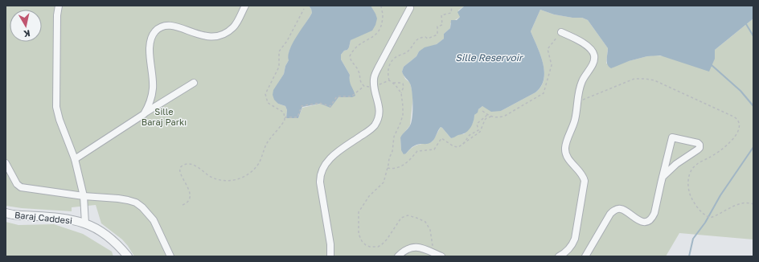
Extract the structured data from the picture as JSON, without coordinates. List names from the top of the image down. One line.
{"streets":{"street":["Baraj Caddesi"]},"water":["Sille Reservoir"],"parks":["Sille Baraj Parkı"],"north":"bottom"}
